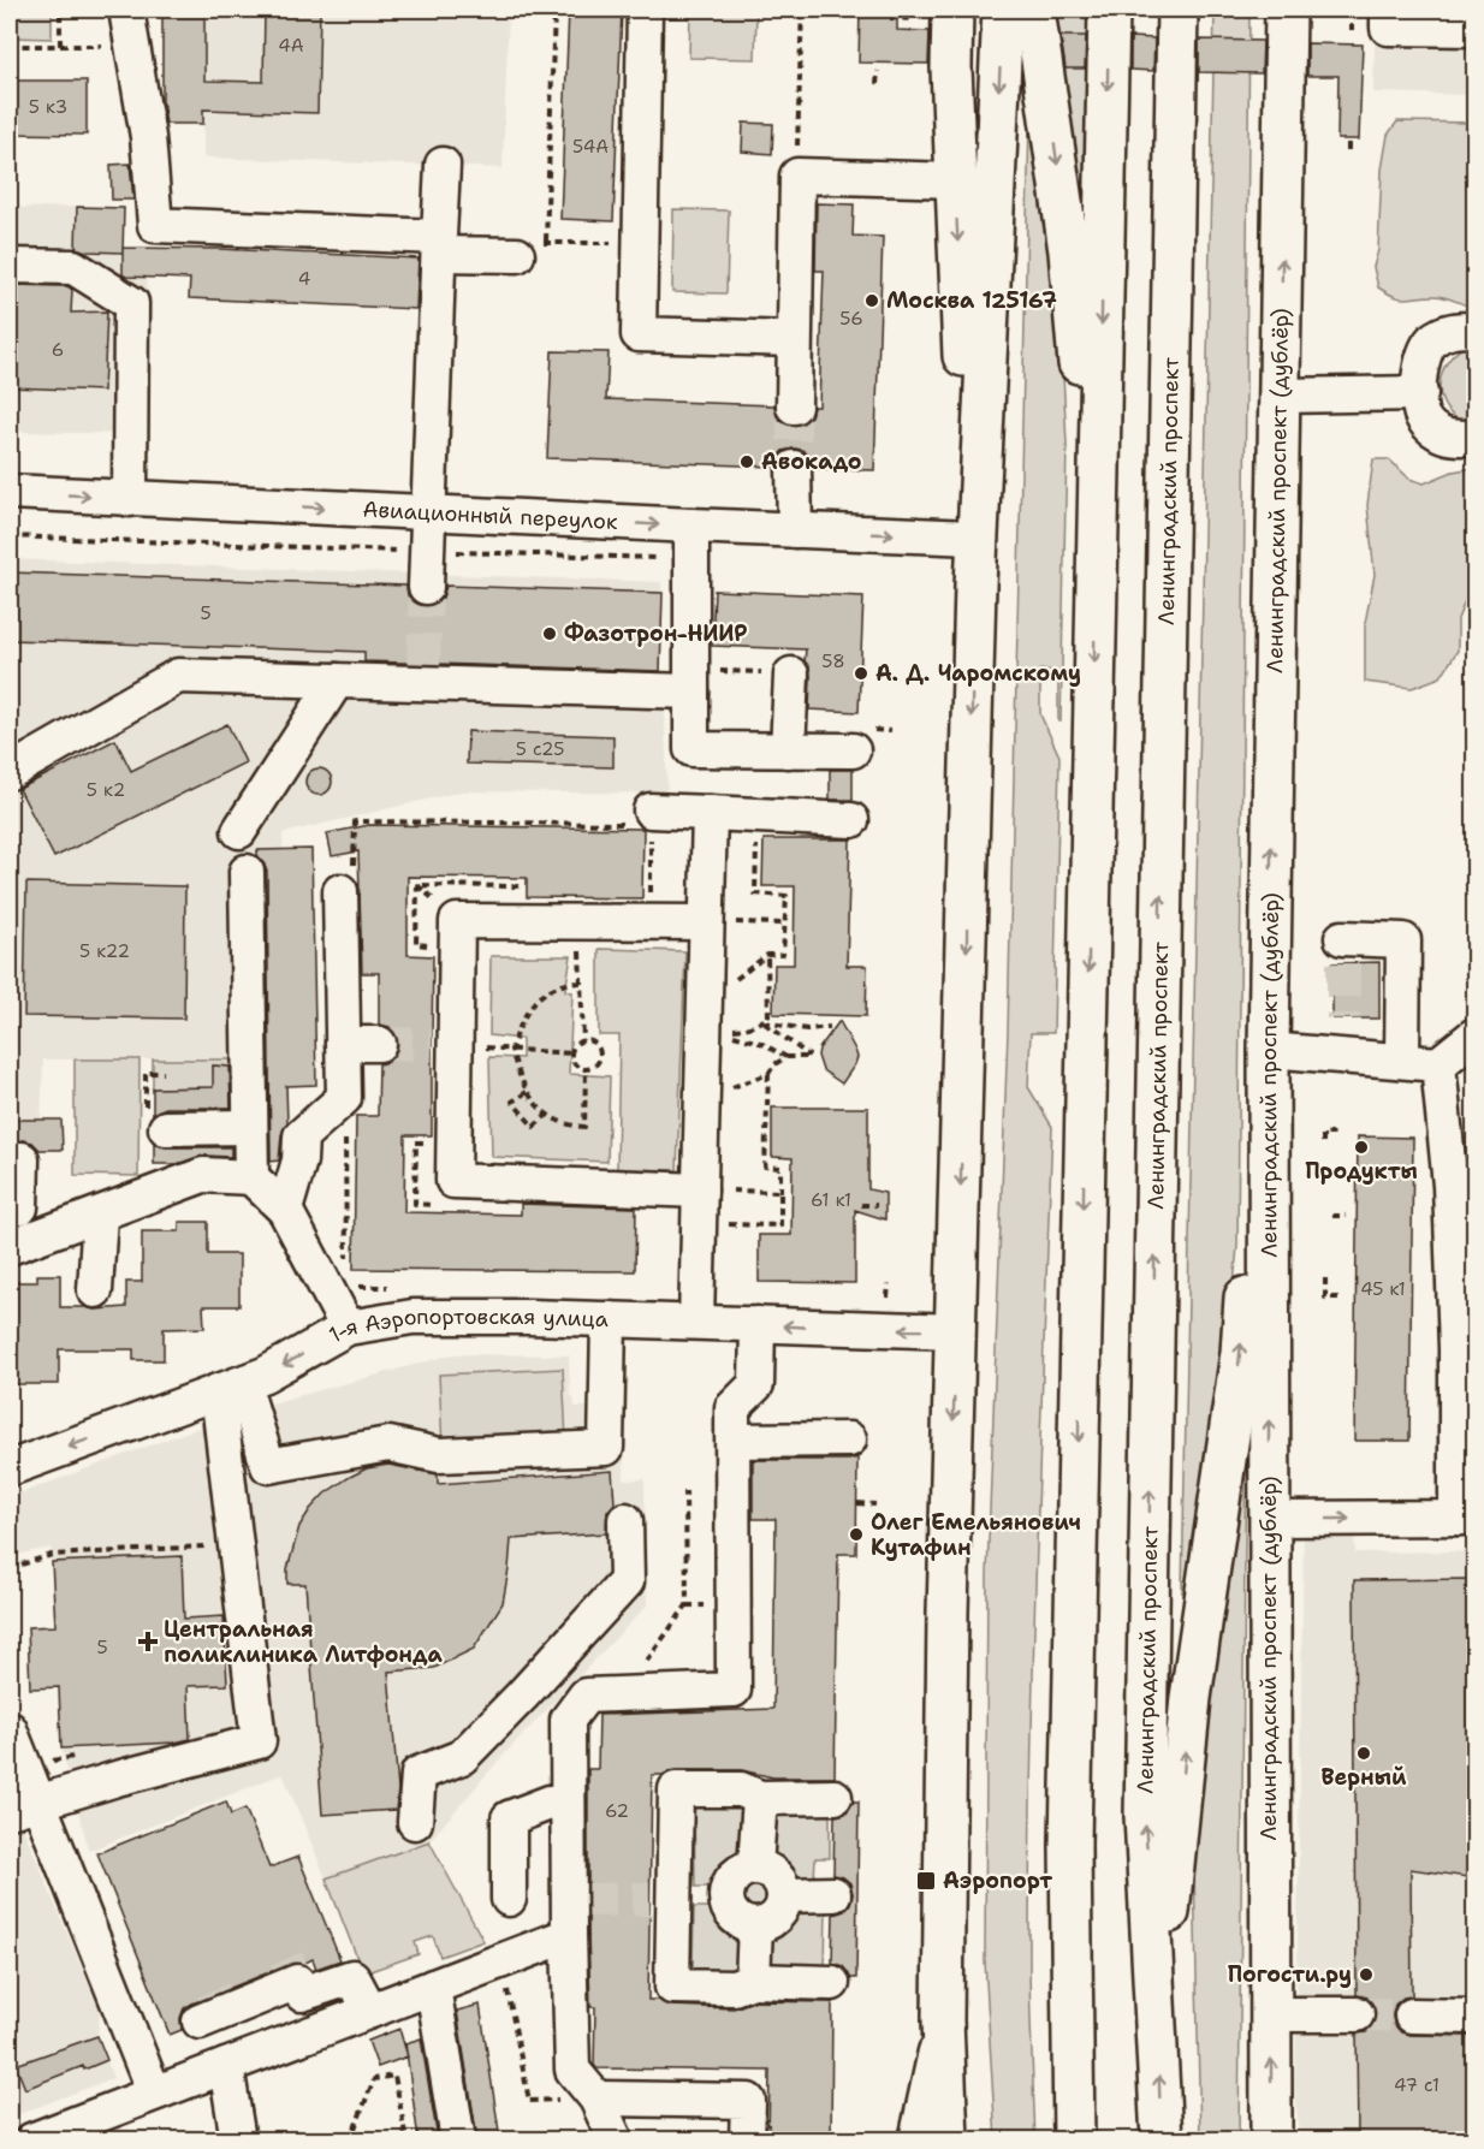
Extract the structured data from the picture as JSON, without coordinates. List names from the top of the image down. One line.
{"streets":{"main road":["Ленинградский проспект","Ленинградский проспект (дублёр)"],"street":["Авиационный переулок","1-я Аэропортовская улица"]},"places":{"other":["Москва 125167","Авокадо","Фазотрон-НИИР","А. Д. Чаромскому","Продукты","Олег Емельянович Кутафин","Верный","Погости.ру"],"health":["Центральная поликлиника Литфонда"],"transit":["Аэропорт"]},"house_numbers":["4А","5 к3","54А","4","56","6","5","58","5 с25","5 к2","5 к22","61 к1","45 к1","5","62","47 с1"]}
